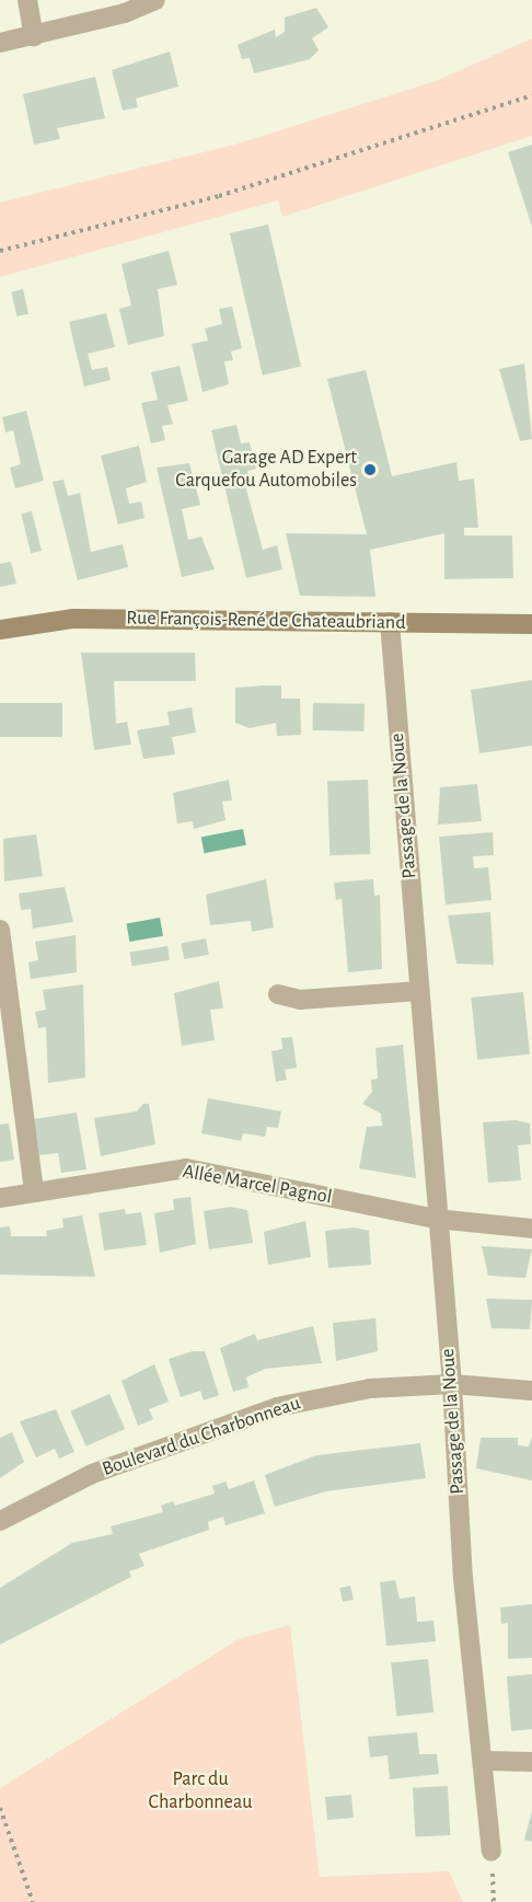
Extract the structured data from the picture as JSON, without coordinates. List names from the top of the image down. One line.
{"streets":{"street":["Rue François-René de Chateaubriand","Passage de la Noue","Allée Marcel Pagnol","Boulevard du Charbonneau"]},"crossings":[["Rue François-René de Chateaubriand","Passage de la Noue"],["Passage de la Noue","Allée Marcel Pagnol"],["Passage de la Noue","Boulevard du Charbonneau"]],"parks":["Parc du Charbonneau"],"places":["Garage AD Expert Carquefou Automobiles"]}
